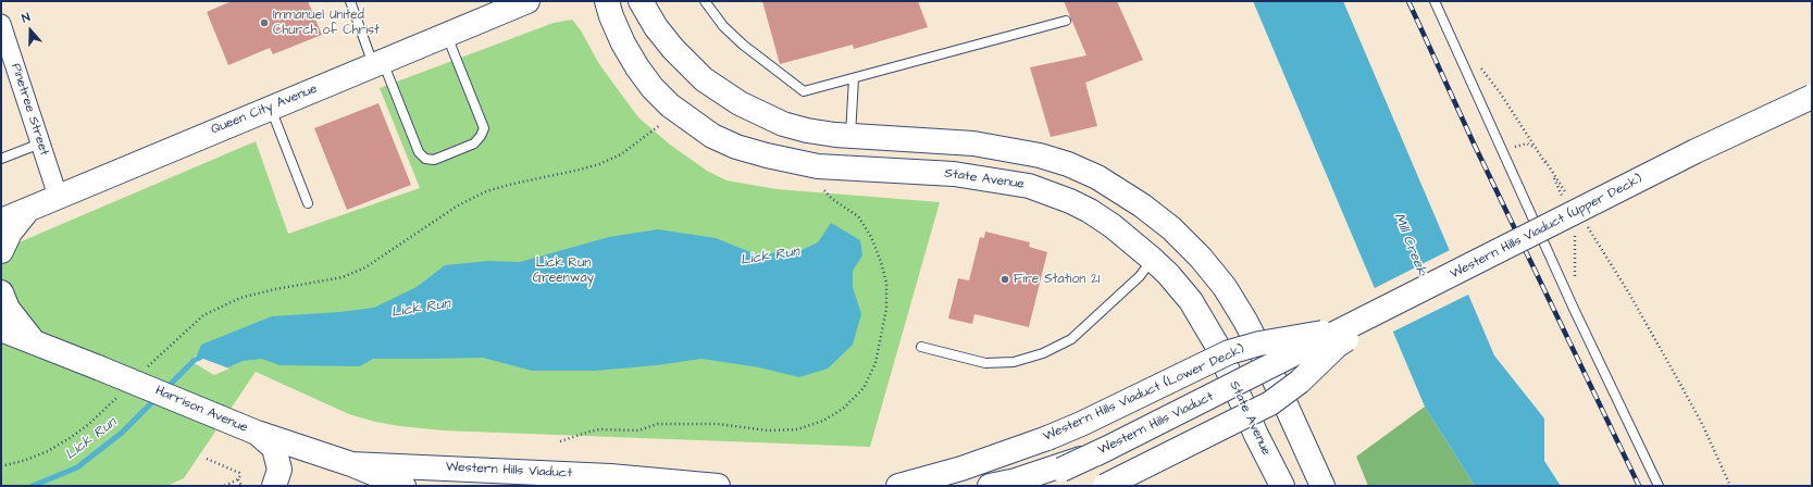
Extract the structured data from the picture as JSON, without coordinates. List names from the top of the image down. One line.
{"streets":{"main road":["Queen City Avenue","State Avenue","Western Hills Viaduct (Upper Deck)","Western Hills Viaduct (Lower Deck)","Harrison Avenue","Western Hills Viaduct"],"street":["Pinetree Street"]},"crossings":[["Pinetree Street","Queen City Avenue"],["Western Hills Viaduct (Upper Deck)","Western Hills Viaduct (Lower Deck)"],["Western Hills Viaduct (Upper Deck)","Western Hills Viaduct"],["Western Hills Viaduct (Lower Deck)","Western Hills Viaduct"],["Harrison Avenue","Western Hills Viaduct"]],"water":["Mill Creek","Lick Run"],"parks":["Lick Run Greenway"],"places":["Immanuel United Church of Christ","Fire Station 21"],"north":"top"}
